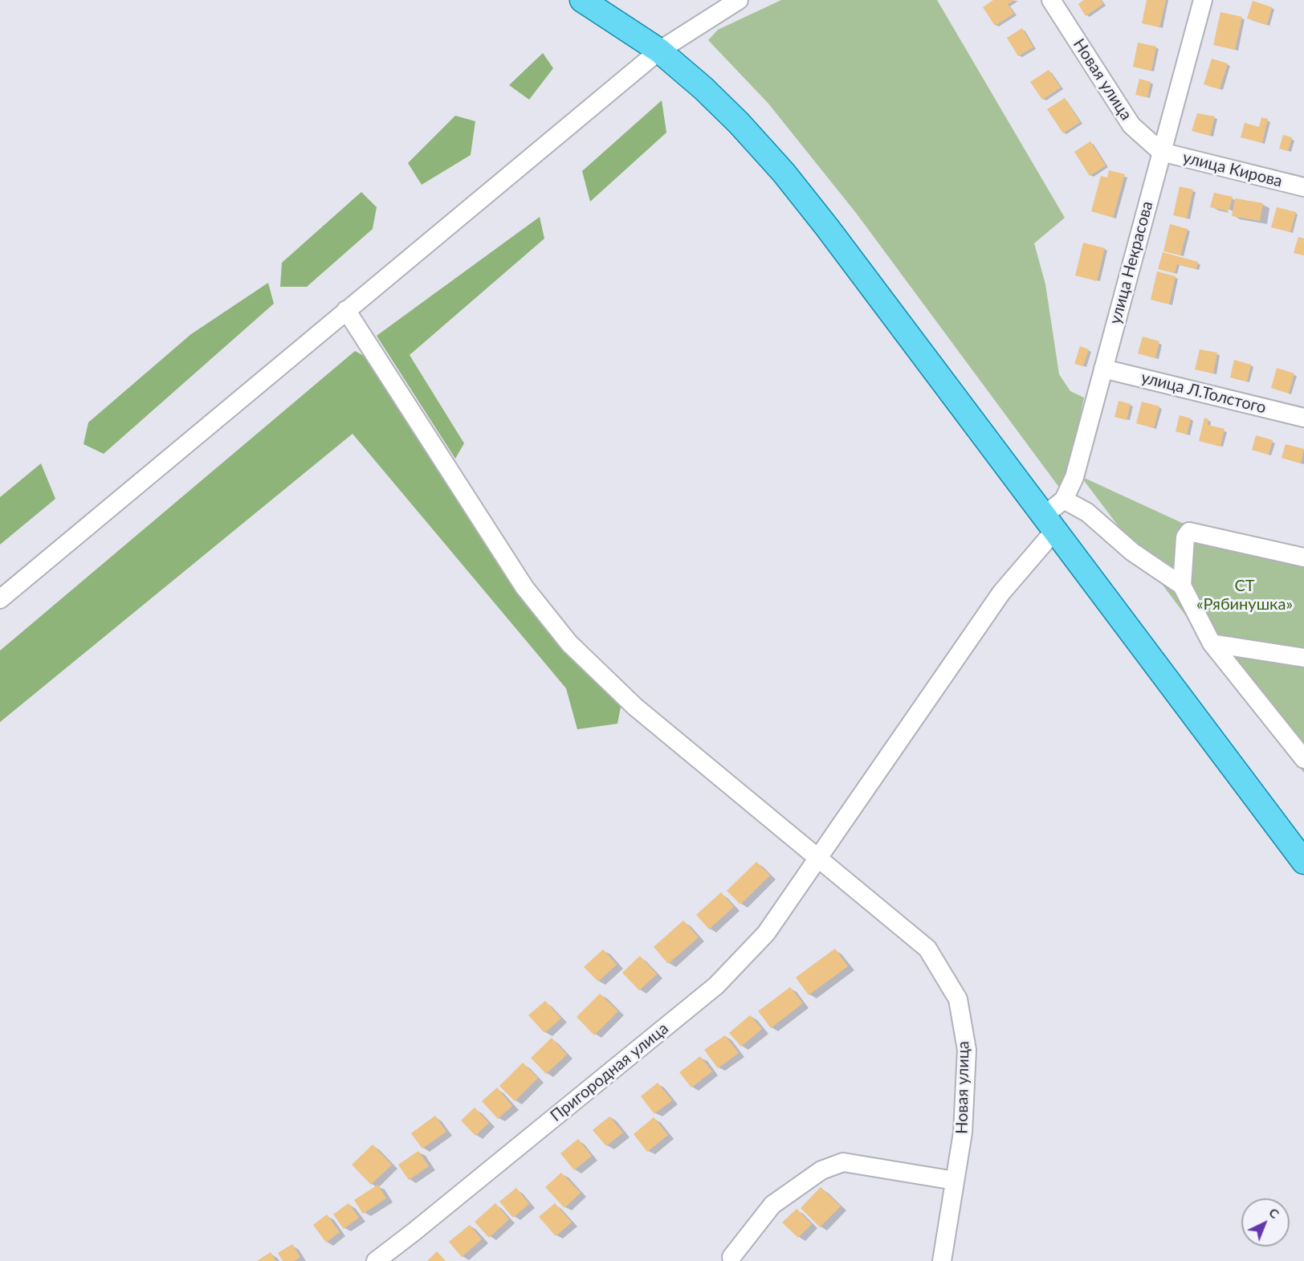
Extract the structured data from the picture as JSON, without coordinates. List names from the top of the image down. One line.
{"streets":{"street":["Новая улица","улица Кирова","улица Некрасова","улица Л.Толстого","Пригородная улица"]},"crossings":[["Новая улица","улица Кирова"],["Новая улица","улица Некрасова"],["Новая улица","Пригородная улица"],["улица Кирова","улица Некрасова"],["улица Некрасова","улица Л.Толстого"],["улица Некрасова","Пригородная улица"]],"parks":["СТ «Рябинушка»"],"north":"top right"}
